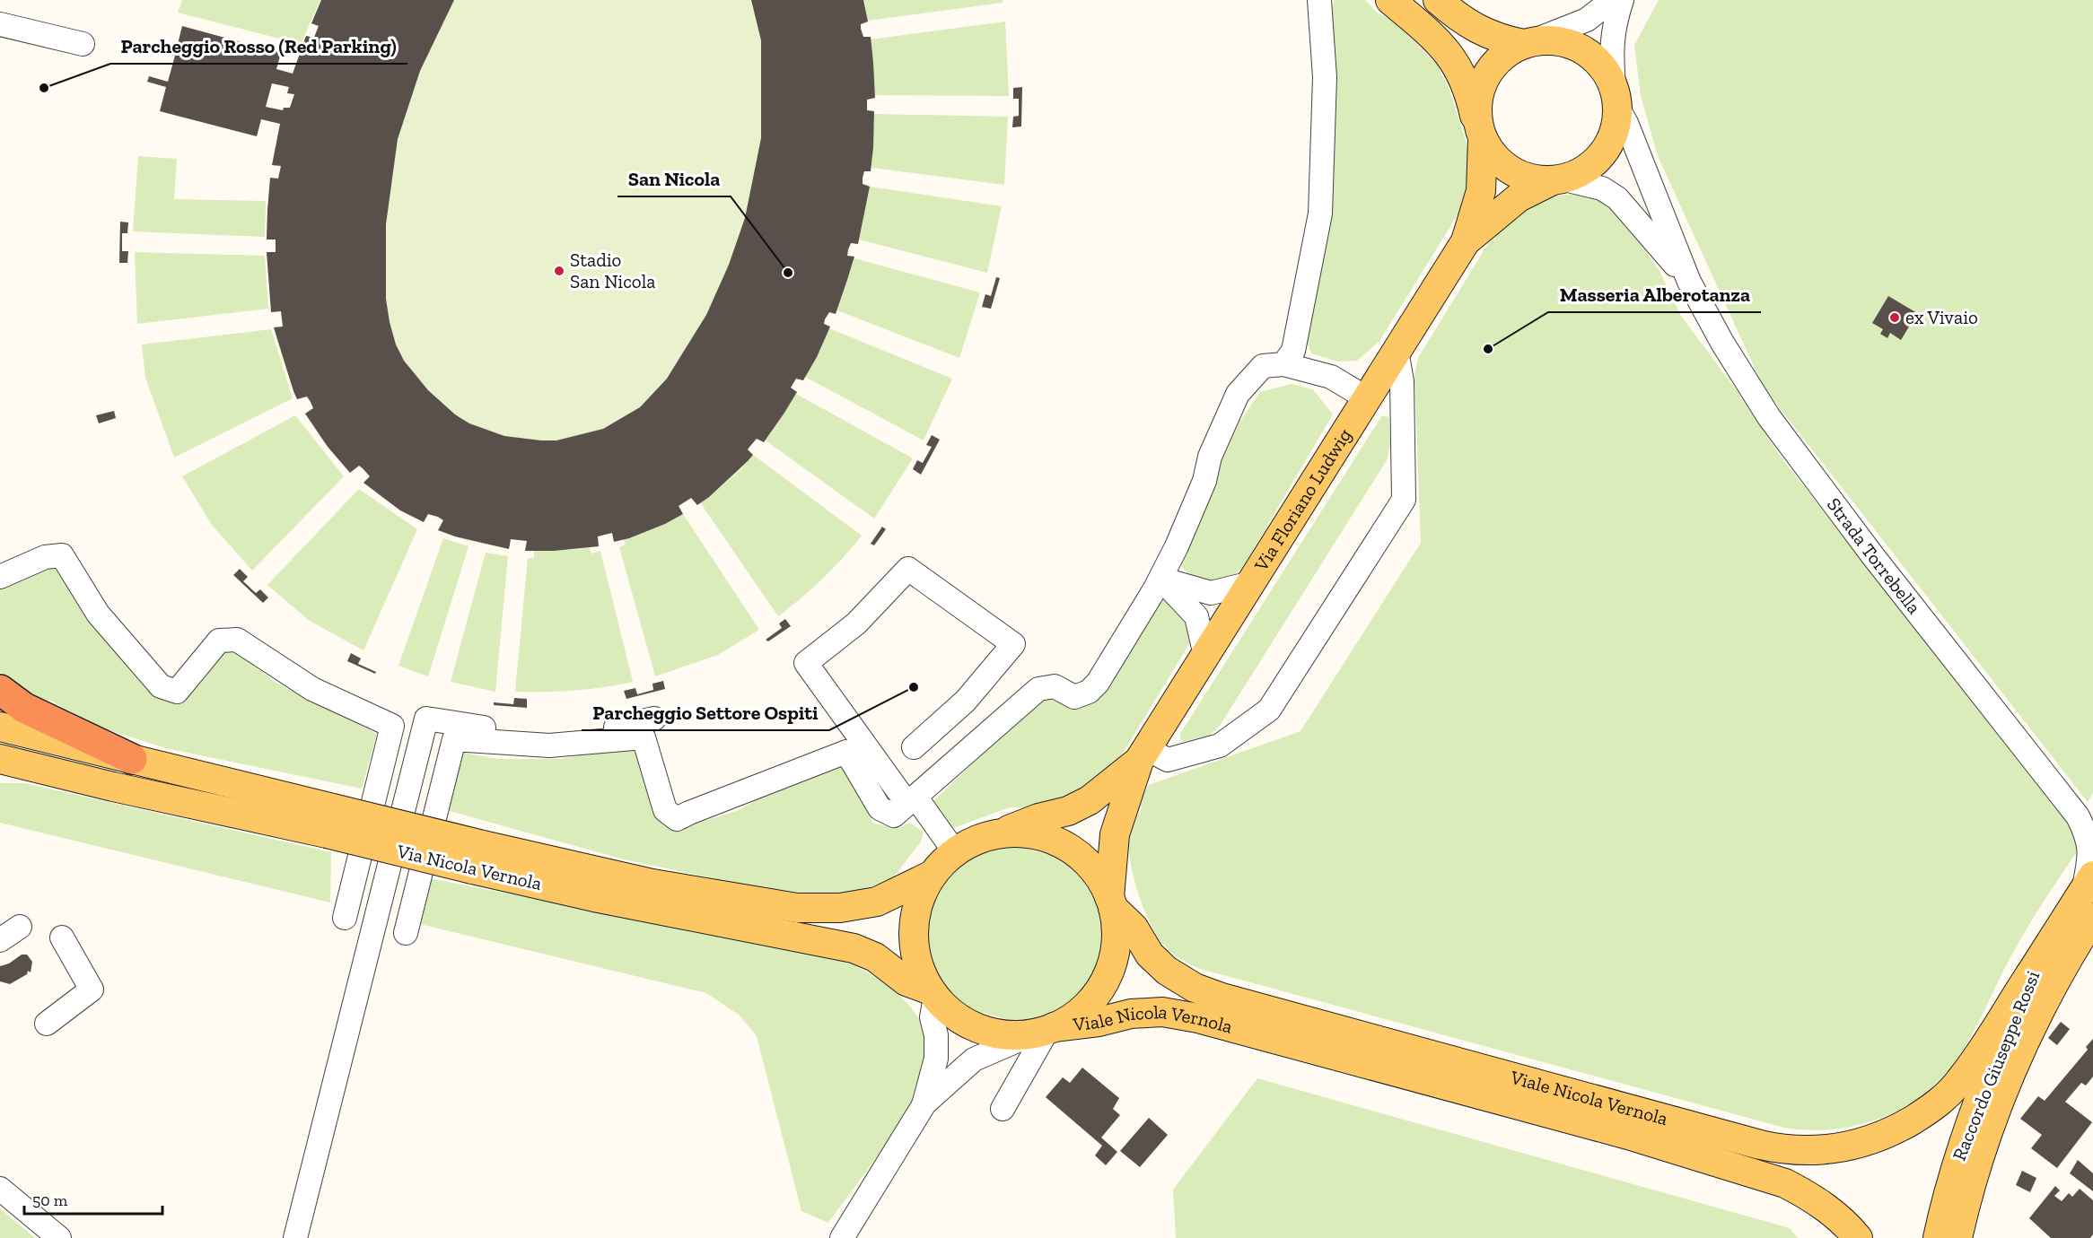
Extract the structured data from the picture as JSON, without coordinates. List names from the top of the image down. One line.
{"streets":{"main road":["Via Floriano Ludwig","Via Nicola Vernola","Viale Nicola Vernola","Raccordo Giuseppe Rossi"],"street":["Strada Torrebella"]},"crossings":[["Strada Torrebella","Raccordo Giuseppe Rossi"],["Via Nicola Vernola","Viale Nicola Vernola"],["Viale Nicola Vernola","Raccordo Giuseppe Rossi"]],"places":["Parcheggio Rosso (Red Parking)","Stadio San Nicola","San Nicola","ex Vivaio","Masseria Alberotanza","Parcheggio Settore Ospiti"],"scale_bar":"50 m"}
